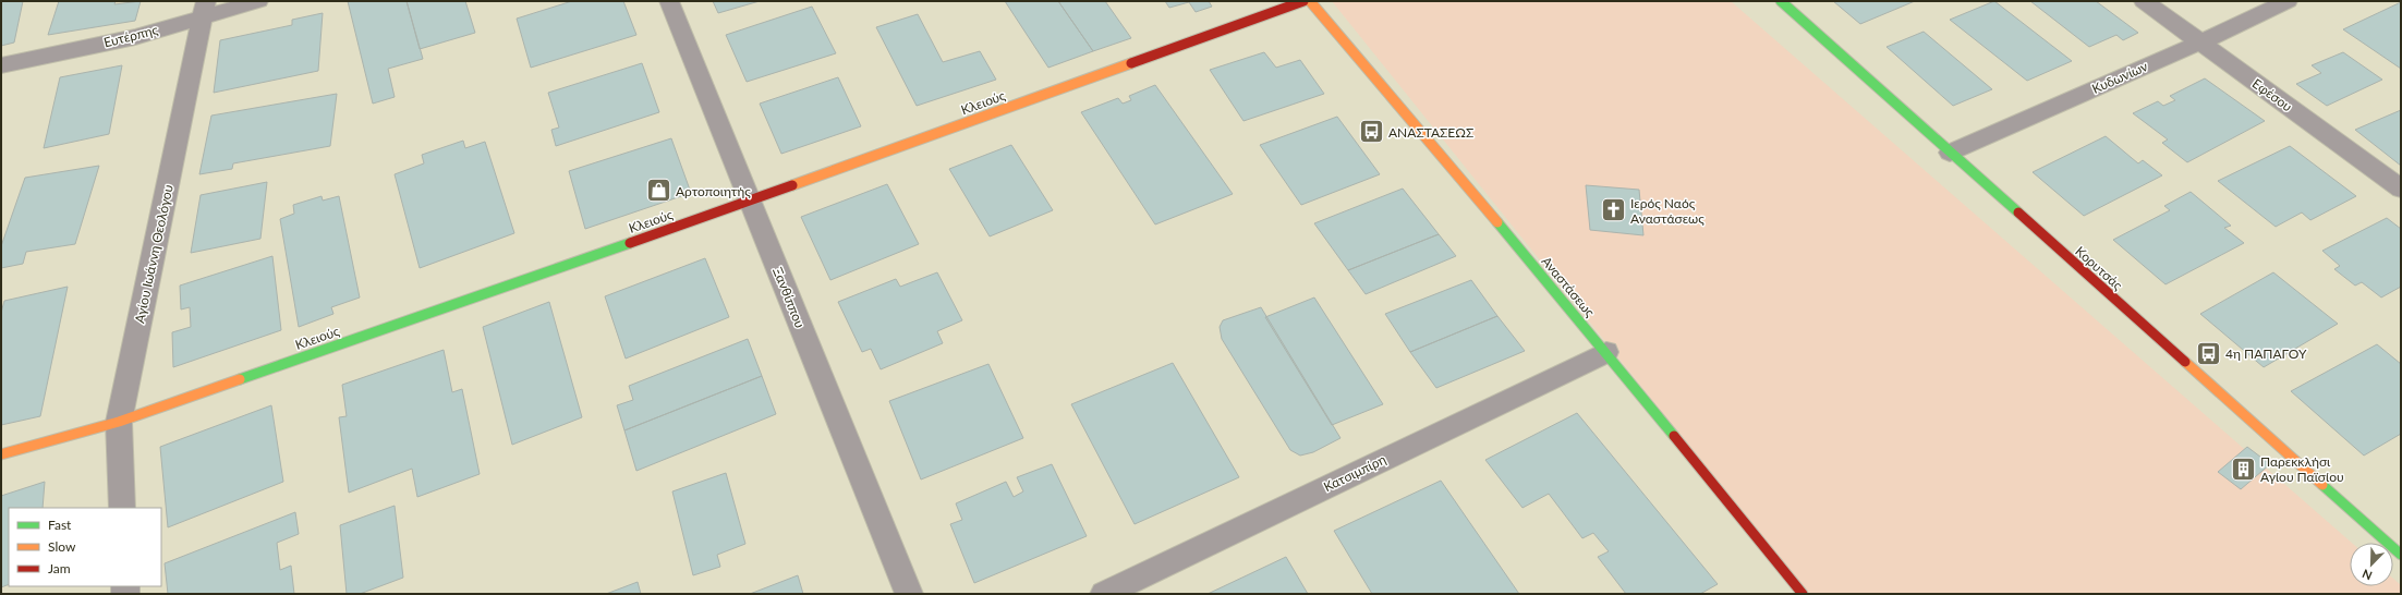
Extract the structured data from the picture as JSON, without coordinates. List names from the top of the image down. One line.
{"streets":{"street":["Ευτέρπης","Κυδωνίων","Εφέσου","Κλειούς","Αγίου Ιωάννη Θεολόγου","Κορυτσάς","Αναστάσεως","Ξανθίππου","Κατσιμπίρη"]},"crossings":[["Ευτέρπης","Αγίου Ιωάννη Θεολόγου"],["Κυδωνίων","Εφέσου"],["Κυδωνίων","Κορυτσάς"],["Κλειούς","Αγίου Ιωάννη Θεολόγου"],["Κλειούς","Ξανθίππου"],["Αναστάσεως","Κατσιμπίρη"]],"places":{"bus stop":["ΑΝΑΣΤΑΣΕΩΣ","4η ΠΑΠΑΓΟΥ"],"shop":["Αρτοποιητής"],"church":["Ιερός Ναός Αναστάσεως"],"building":["Παρεκκλήσι Αγίου Παϊσίου"]},"legend":["Fast","Slow","Jam"],"north":"bottom left"}
